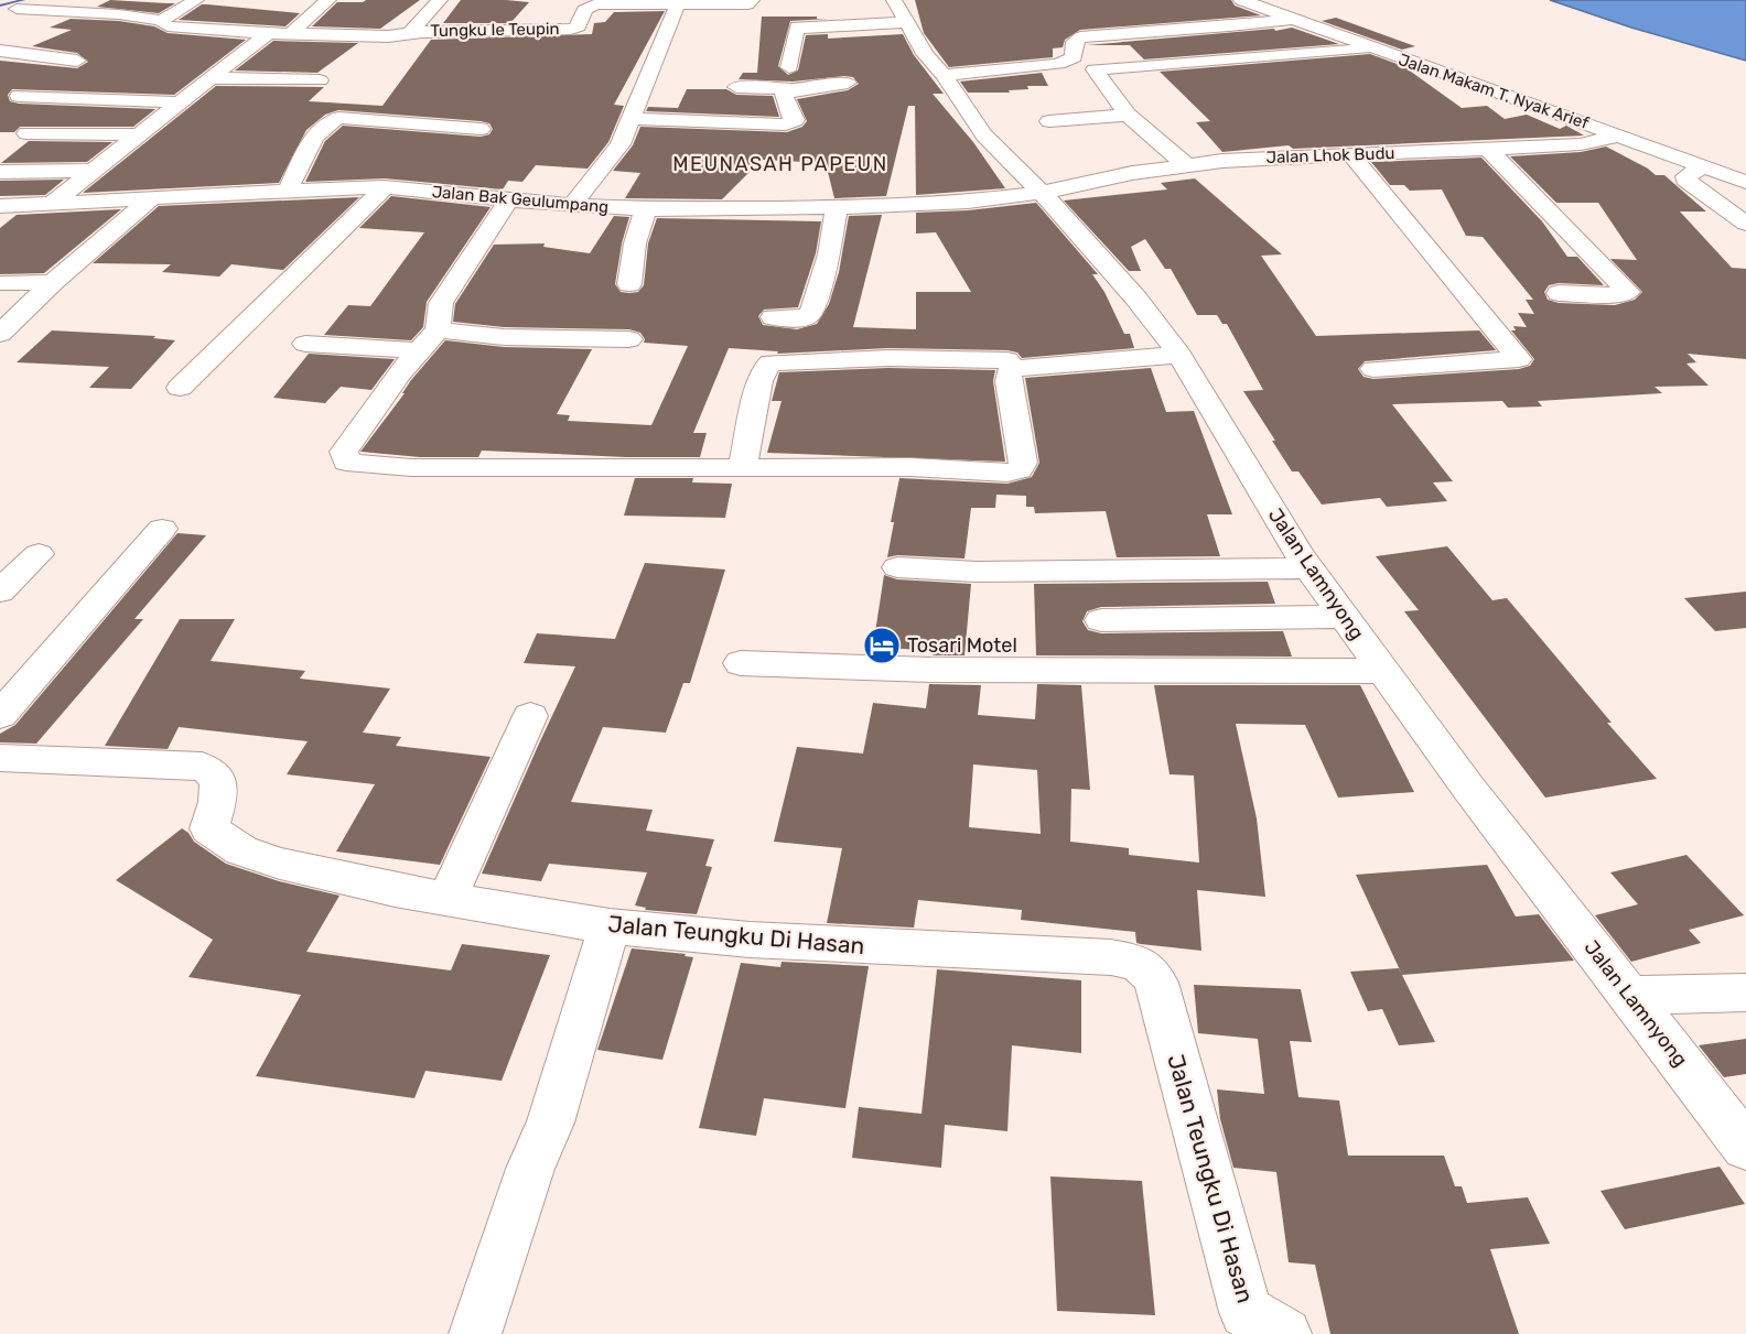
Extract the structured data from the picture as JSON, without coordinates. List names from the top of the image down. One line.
{"streets":{"street":["Tungku Ie Teupin","Jalan Makam T. Nyak Arief","Jalan Lhok Budu","Jalan Bak Geulumpang","Jalan Lamnyong","Jalan Teungku Di Hasan"]},"crossings":[["Jalan Makam T. Nyak Arief","Jalan Lhok Budu"],["Jalan Lhok Budu","Jalan Bak Geulumpang"],["Jalan Lhok Budu","Jalan Lamnyong"],["Jalan Bak Geulumpang","Jalan Lamnyong"]],"districts":["MEUNASAH PAPEUN"],"places":{"hotel":["Tosari Motel"]}}
